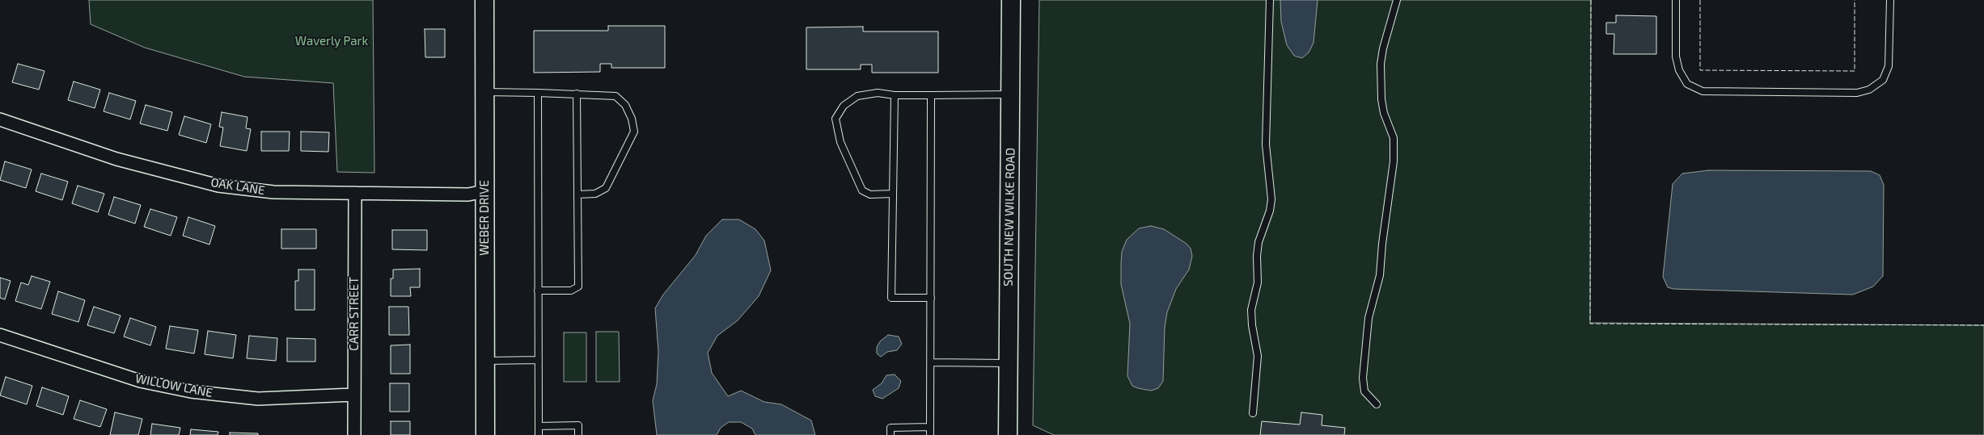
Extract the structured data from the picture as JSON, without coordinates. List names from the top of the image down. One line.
{"streets":{"street":["OAK LANE","SOUTH NEW WILKE ROAD","WEBER DRIVE","CARR STREET","WILLOW LANE"]},"crossings":[["OAK LANE","WEBER DRIVE"],["OAK LANE","CARR STREET"],["CARR STREET","WILLOW LANE"]],"parks":["Waverly Park"]}
